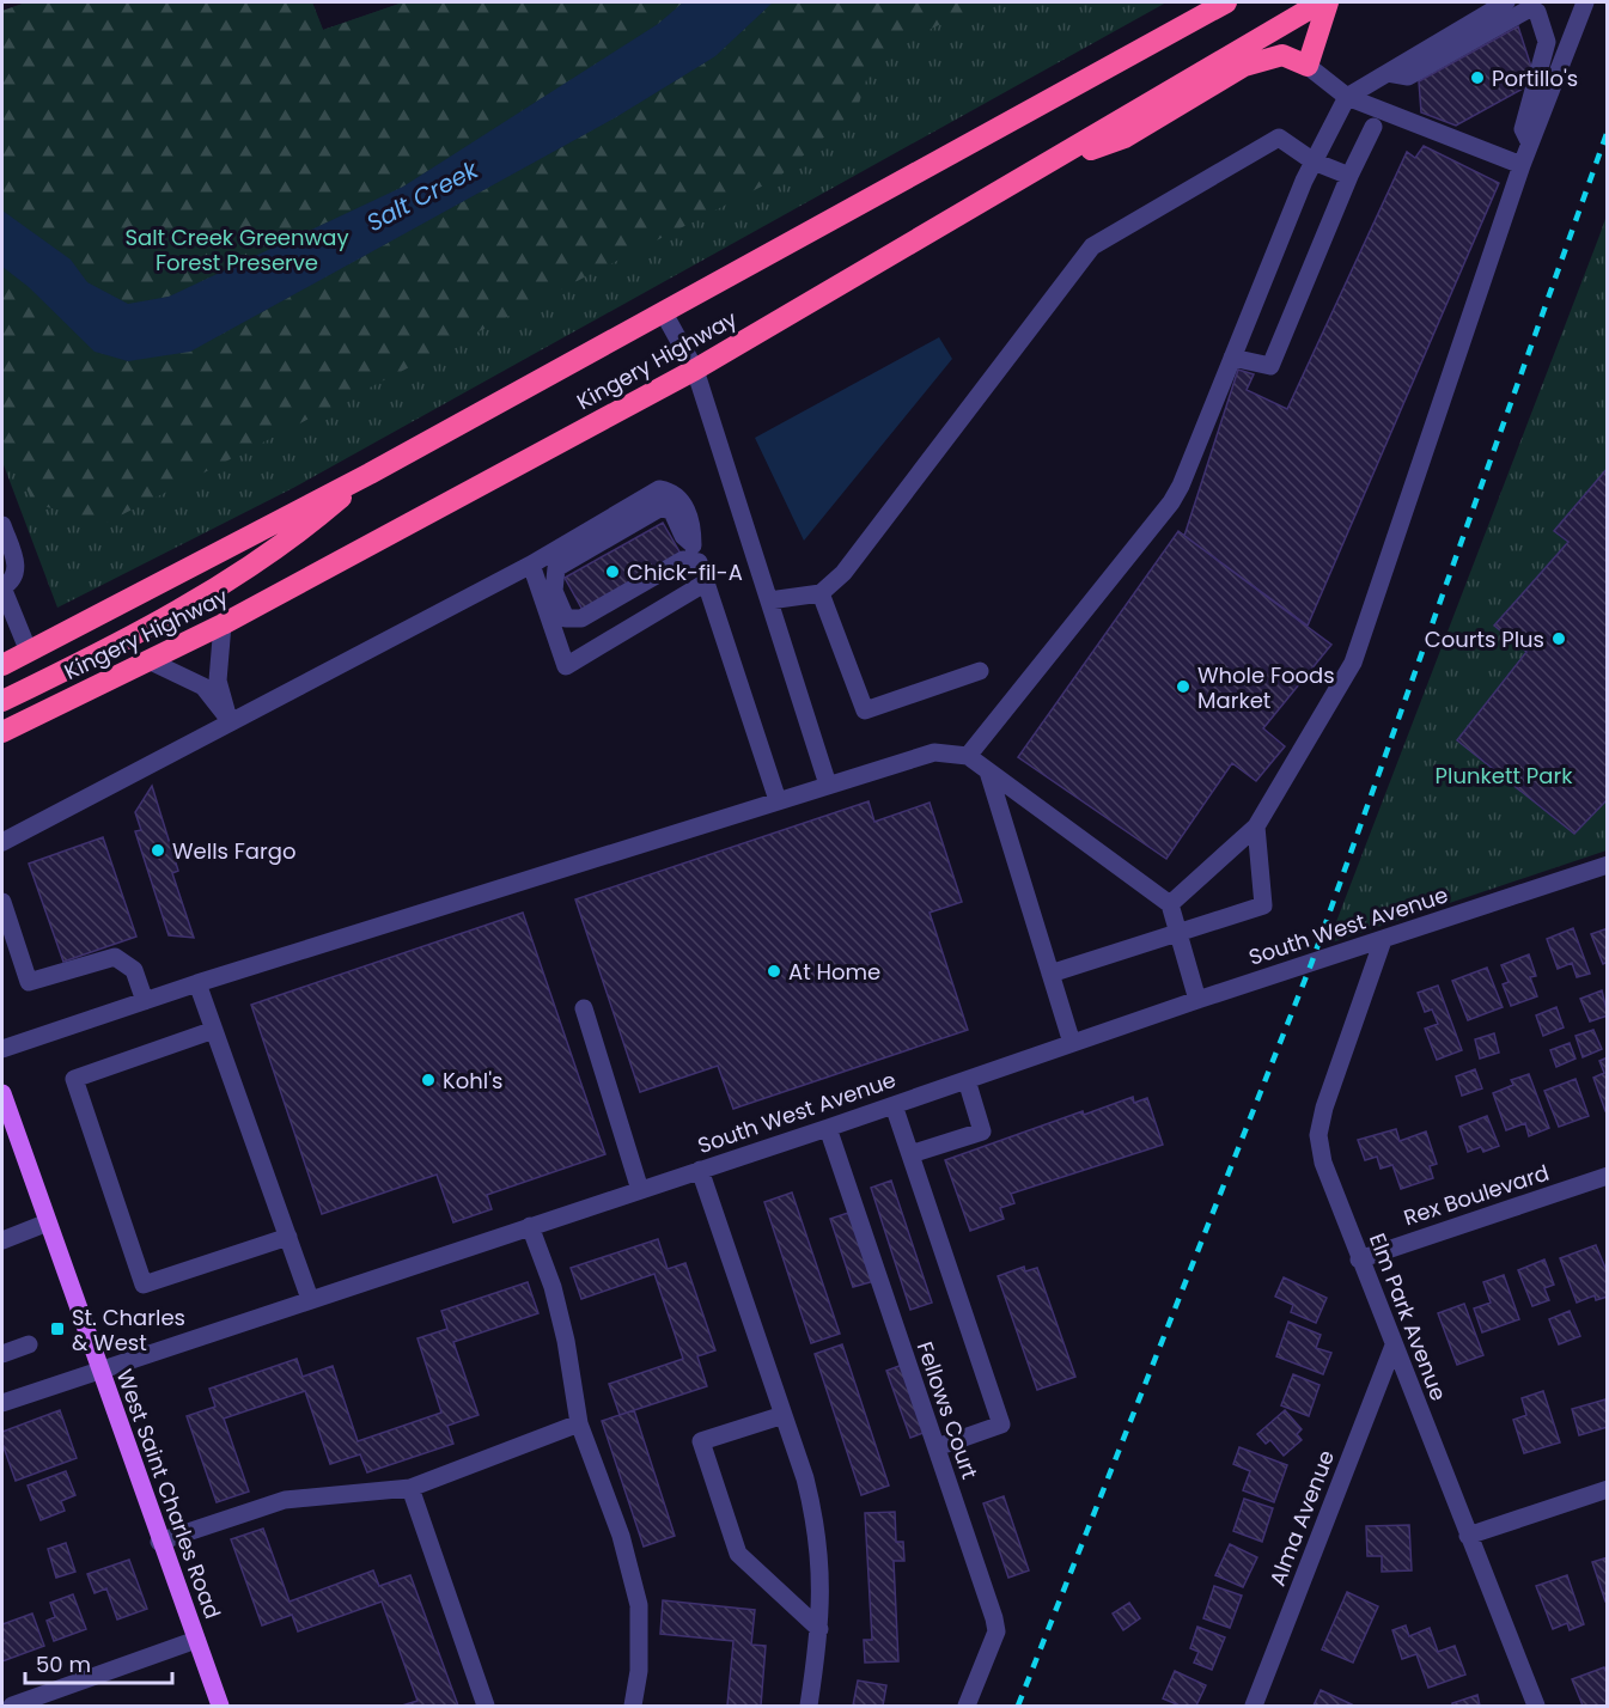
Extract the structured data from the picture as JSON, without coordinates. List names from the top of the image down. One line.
{"streets":{"highway":["Kingery Highway"],"main road":["West Saint Charles Road"],"street":["South West Avenue","Rex Boulevard","Elm Park Avenue","Fellows Court","Alma Avenue"]},"crossings":[["South West Avenue","Elm Park Avenue"],["South West Avenue","Fellows Court"],["South West Avenue","West Saint Charles Road"],["Rex Boulevard","Elm Park Avenue"],["Elm Park Avenue","Alma Avenue"]],"water":["Salt Creek"],"parks":["Salt Creek Greenway Forest Preserve","Plunkett Park"],"places":{"other":["Portillo's","Chick-fil-A","Courts Plus","Whole Foods Market","Wells Fargo","At Home","Kohl's"],"transit":["St. Charles & West"]},"scale_bar":"50 m"}
